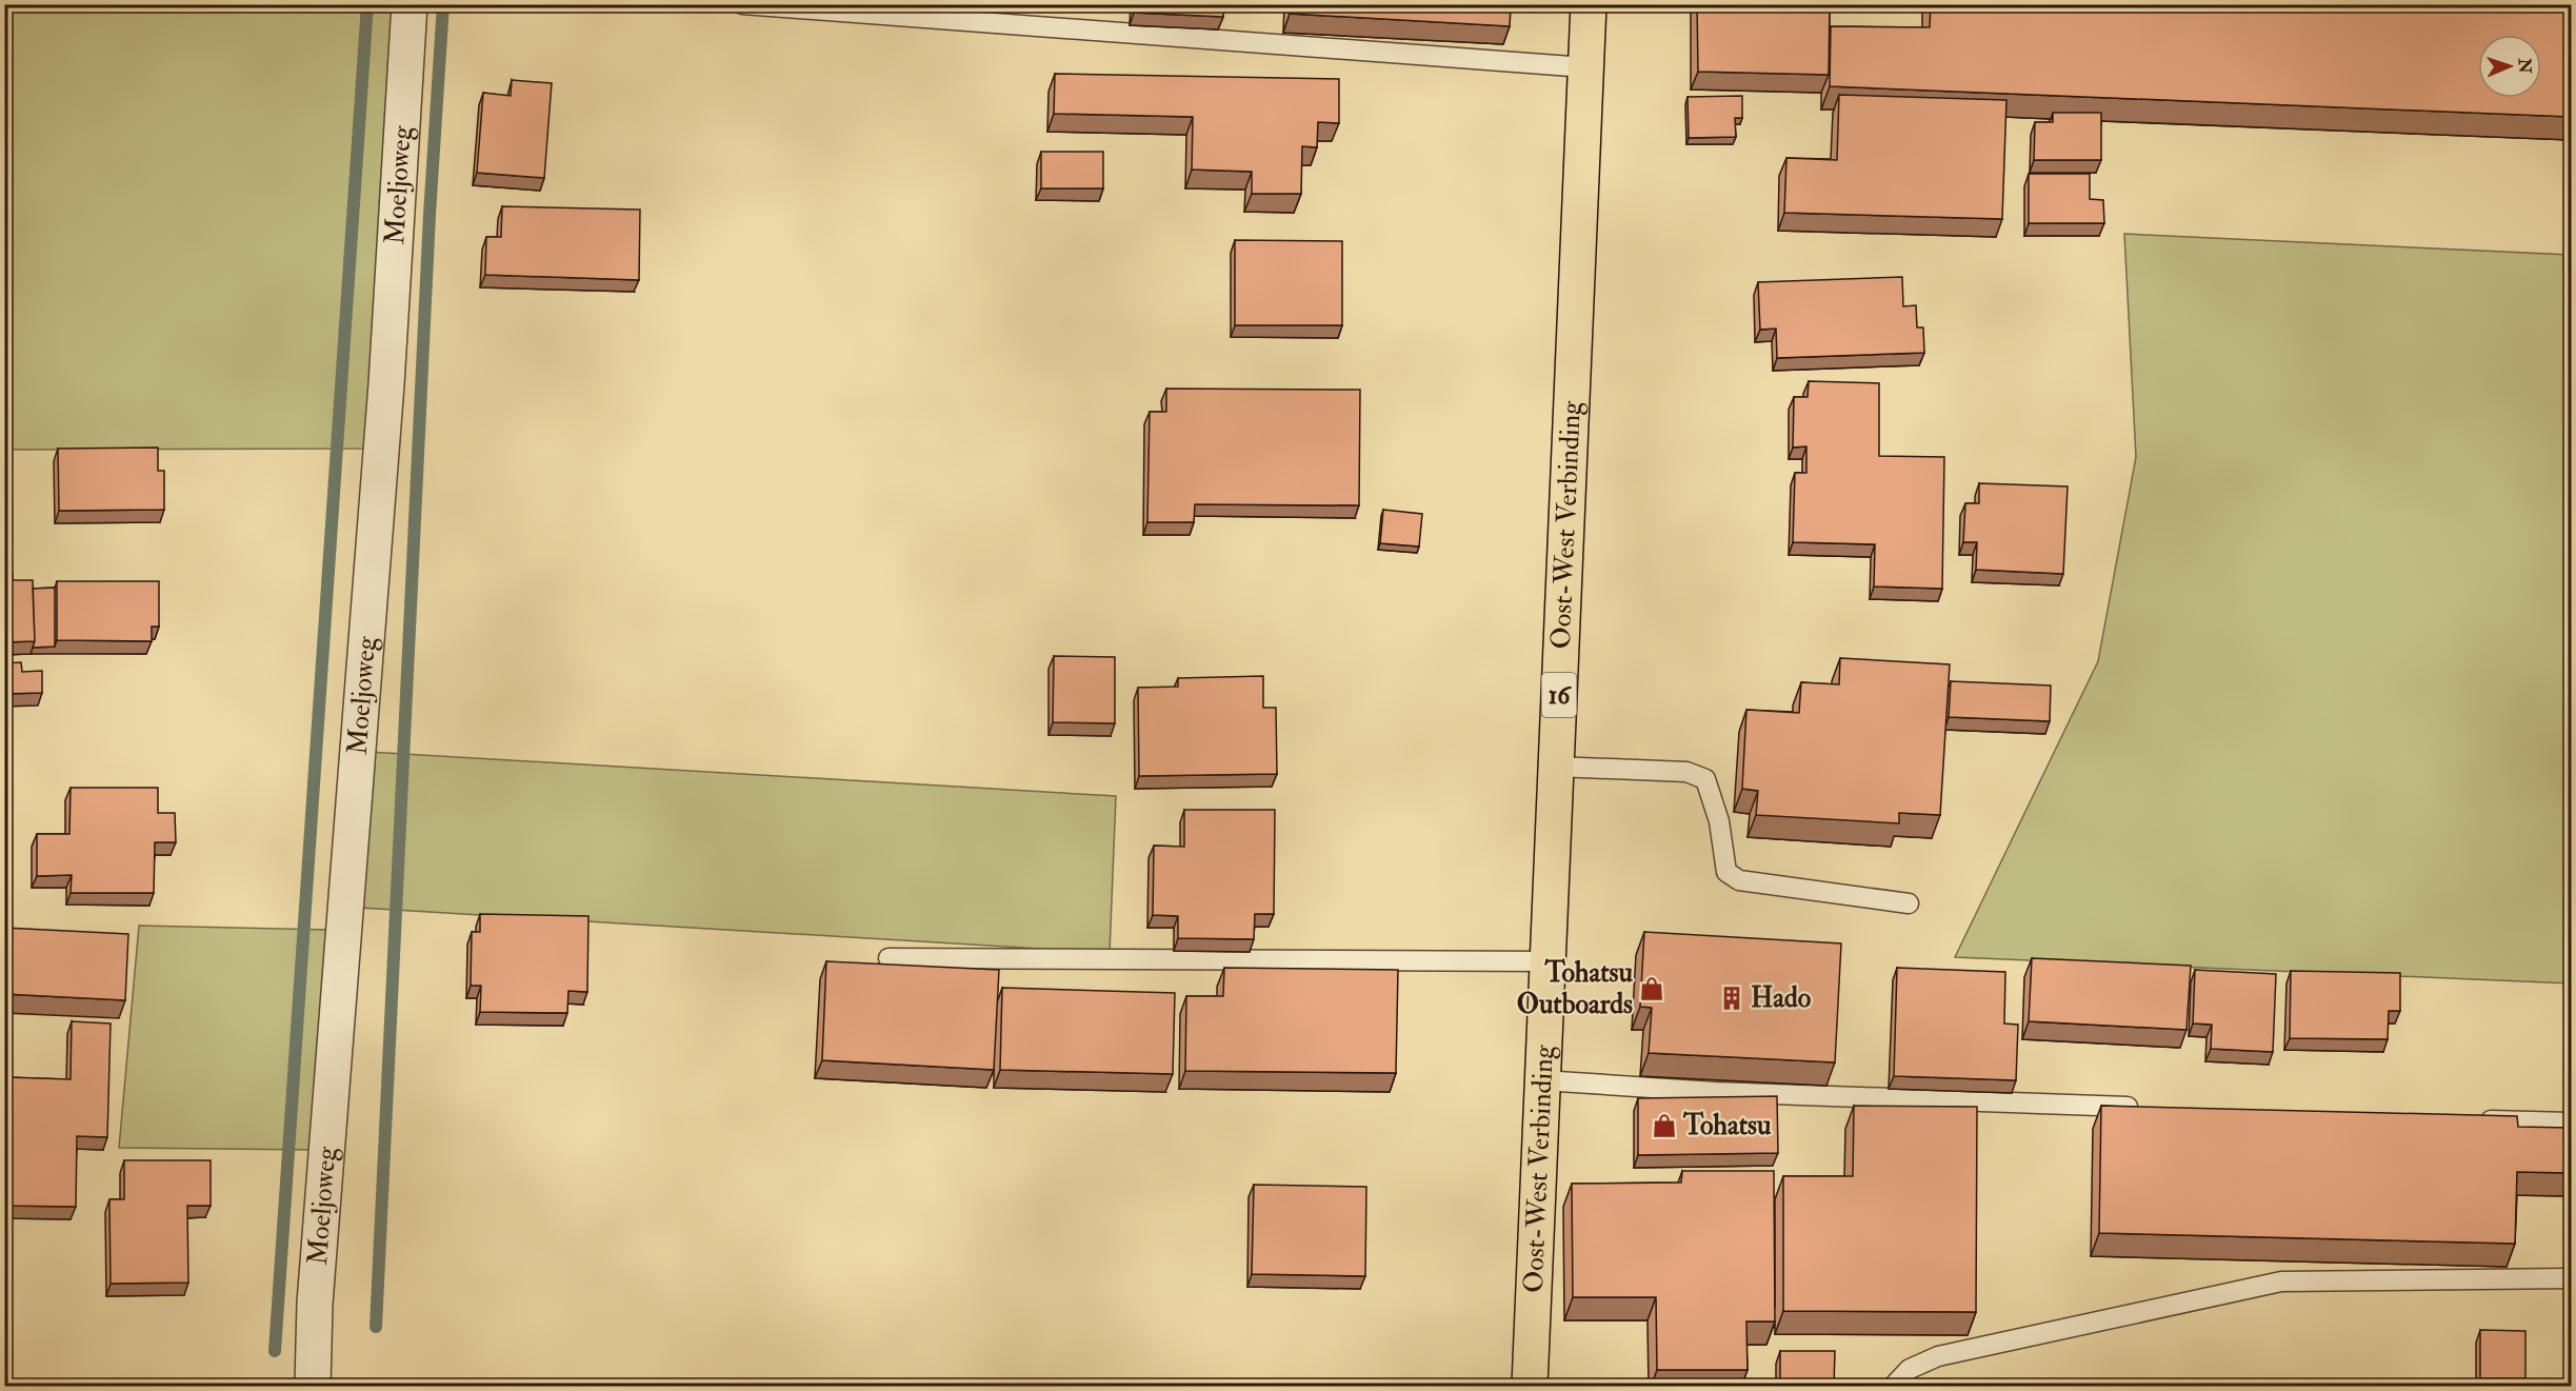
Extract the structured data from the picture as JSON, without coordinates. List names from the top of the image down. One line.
{"streets":{"main road":["Oost-West Verbinding","16"],"street":["Moeljoweg"]},"places":{"shop":["Tohatsu Outboards","Tohatsu"],"building":["Hado"]},"north":"right"}
